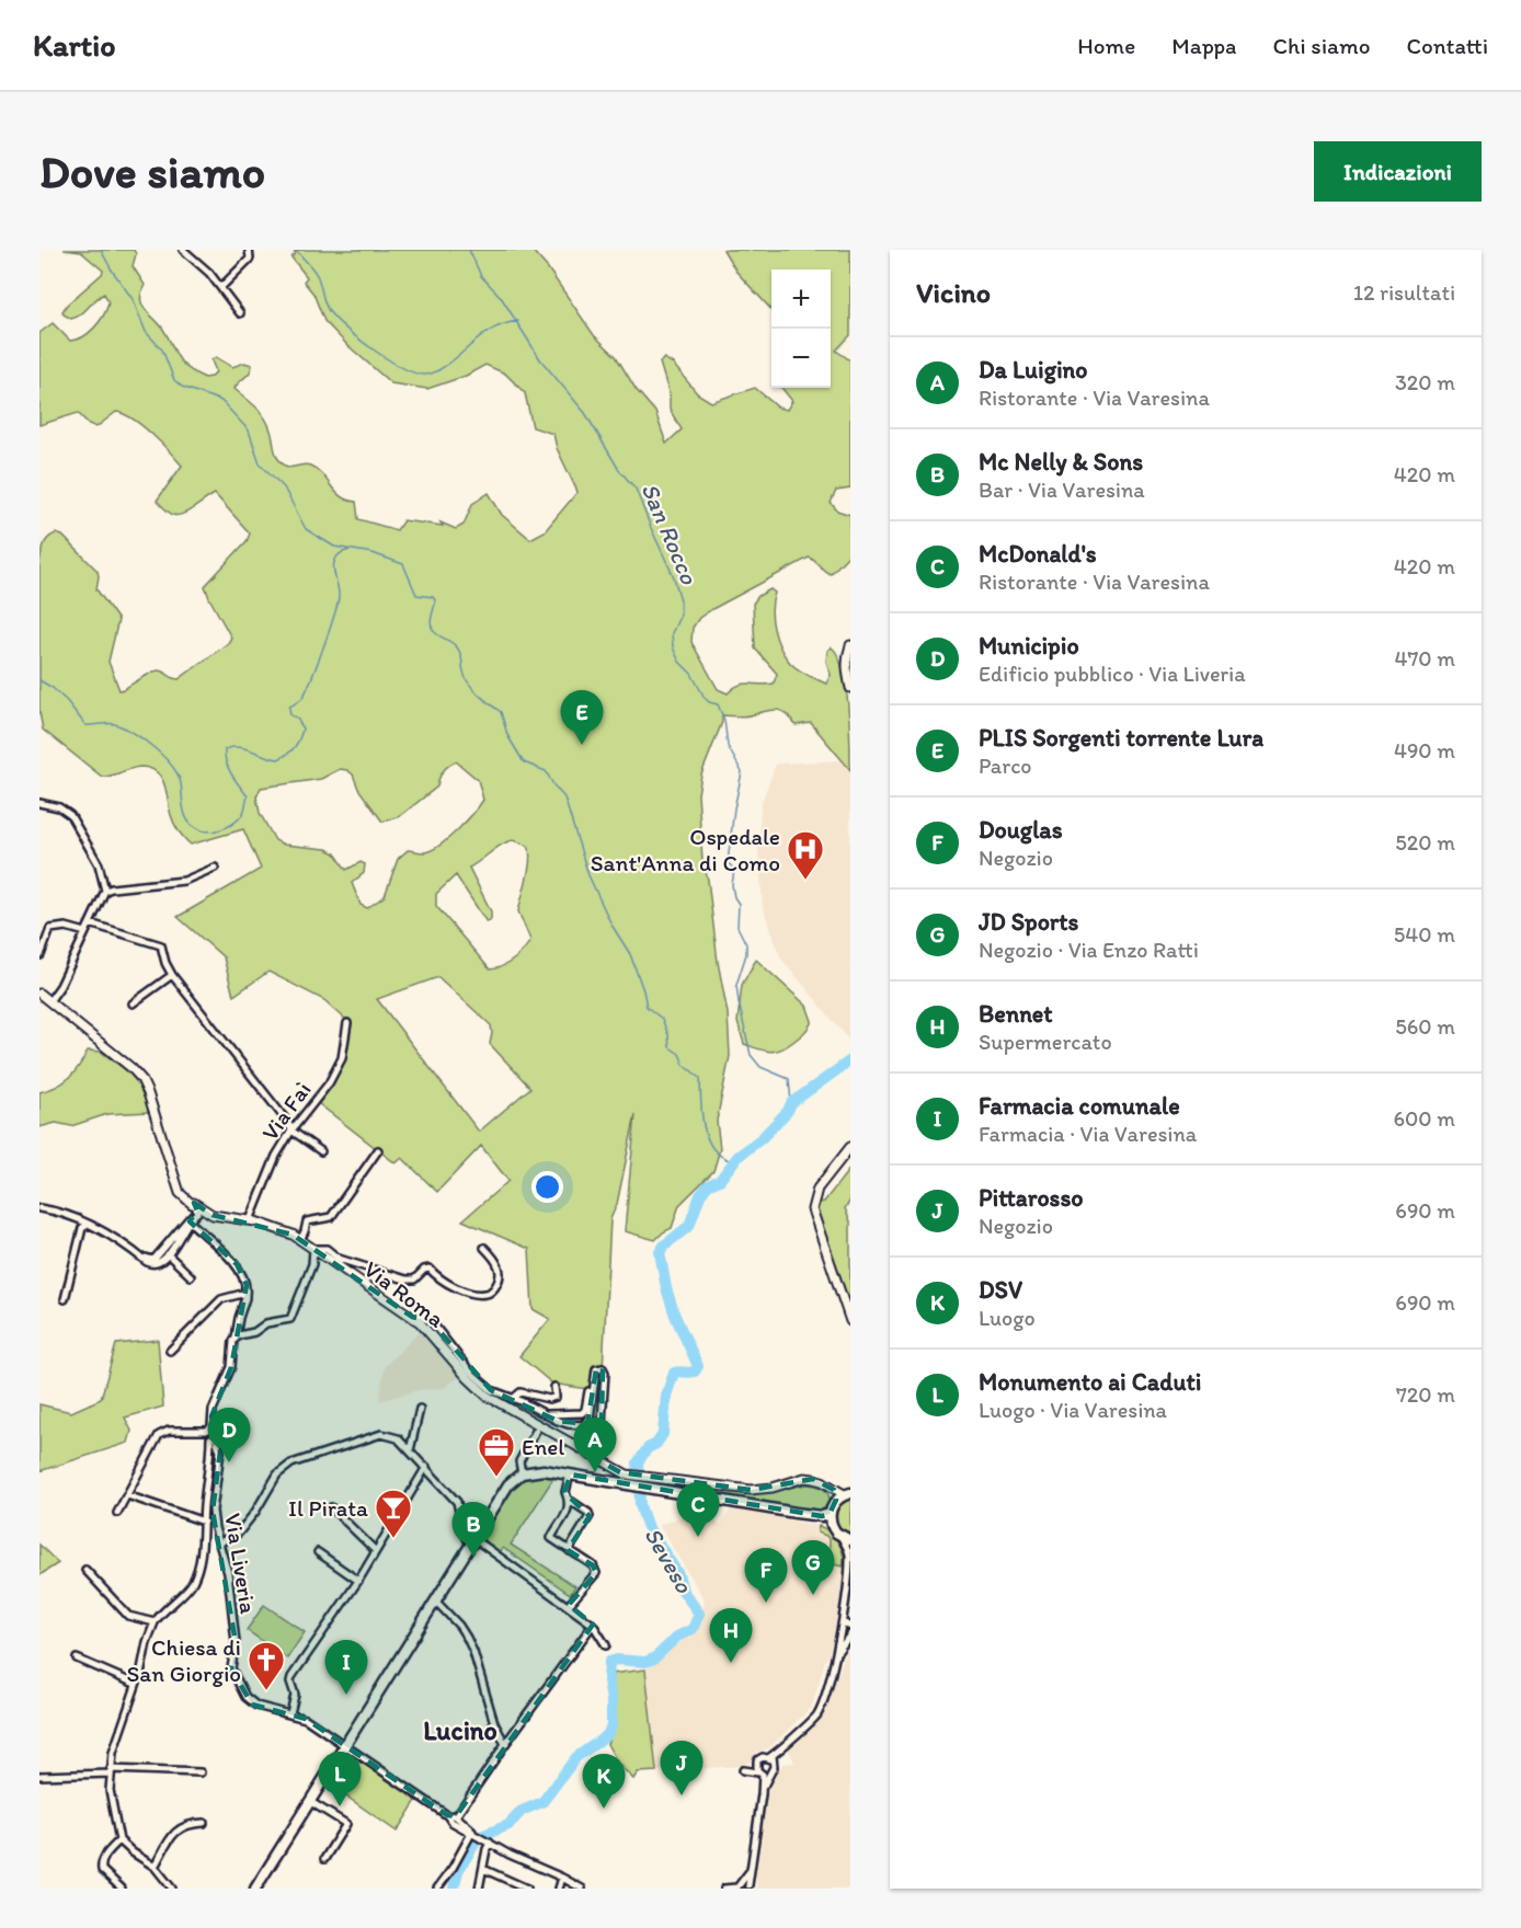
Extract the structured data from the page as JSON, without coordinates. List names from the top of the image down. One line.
{"streets":{"street":["Via Faì","Via Roma","Via Liveria"]},"crossings":[["Via Faì","Via Roma"]],"districts":["Lucino"],"water":["San Rocco","Seveso"],"places":{"hospital":["Ospedale Sant'Anna di Como"],"office":["Enel"],"bar":["Il Pirata"],"church":["Chiesa di San Giorgio"]},"page":{"header":"Kartio","nav":["Home","Mappa","Chi siamo","Contatti"],"buttons":"Indicazioni","title":"Dove siamo","heading":["Vicino","12 risultati"],"map_buttons":["+","−"],"list":[{"mark":"A","name":"Da Luigino","note":"Ristorante · Via Varesina","value":"320 m"},{"mark":"B","name":"Mc Nelly & Sons","note":"Bar · Via Varesina","value":"420 m"},{"mark":"C","name":"McDonald's","note":"Ristorante · Via Varesina","value":"420 m"},{"mark":"D","name":"Municipio","note":"Edificio pubblico · Via Liveria","value":"470 m"},{"mark":"E","name":"PLIS Sorgenti torrente Lura","note":"Parco","value":"490 m"},{"mark":"F","name":"Douglas","note":"Negozio","value":"520 m"},{"mark":"G","name":"JD Sports","note":"Negozio · Via Enzo Ratti","value":"540 m"},{"mark":"H","name":"Bennet","note":"Supermercato","value":"560 m"},{"mark":"I","name":"Farmacia comunale","note":"Farmacia · Via Varesina","value":"600 m"},{"mark":"J","name":"Pittarosso","note":"Negozio","value":"690 m"},{"mark":"K","name":"DSV","note":"Luogo","value":"690 m"},{"mark":"L","name":"Monumento ai Caduti","note":"Luogo · Via Varesina","value":"720 m"}],"pins":["E","D","A","C","B","G","F","H","I","J","L","K"]}}
